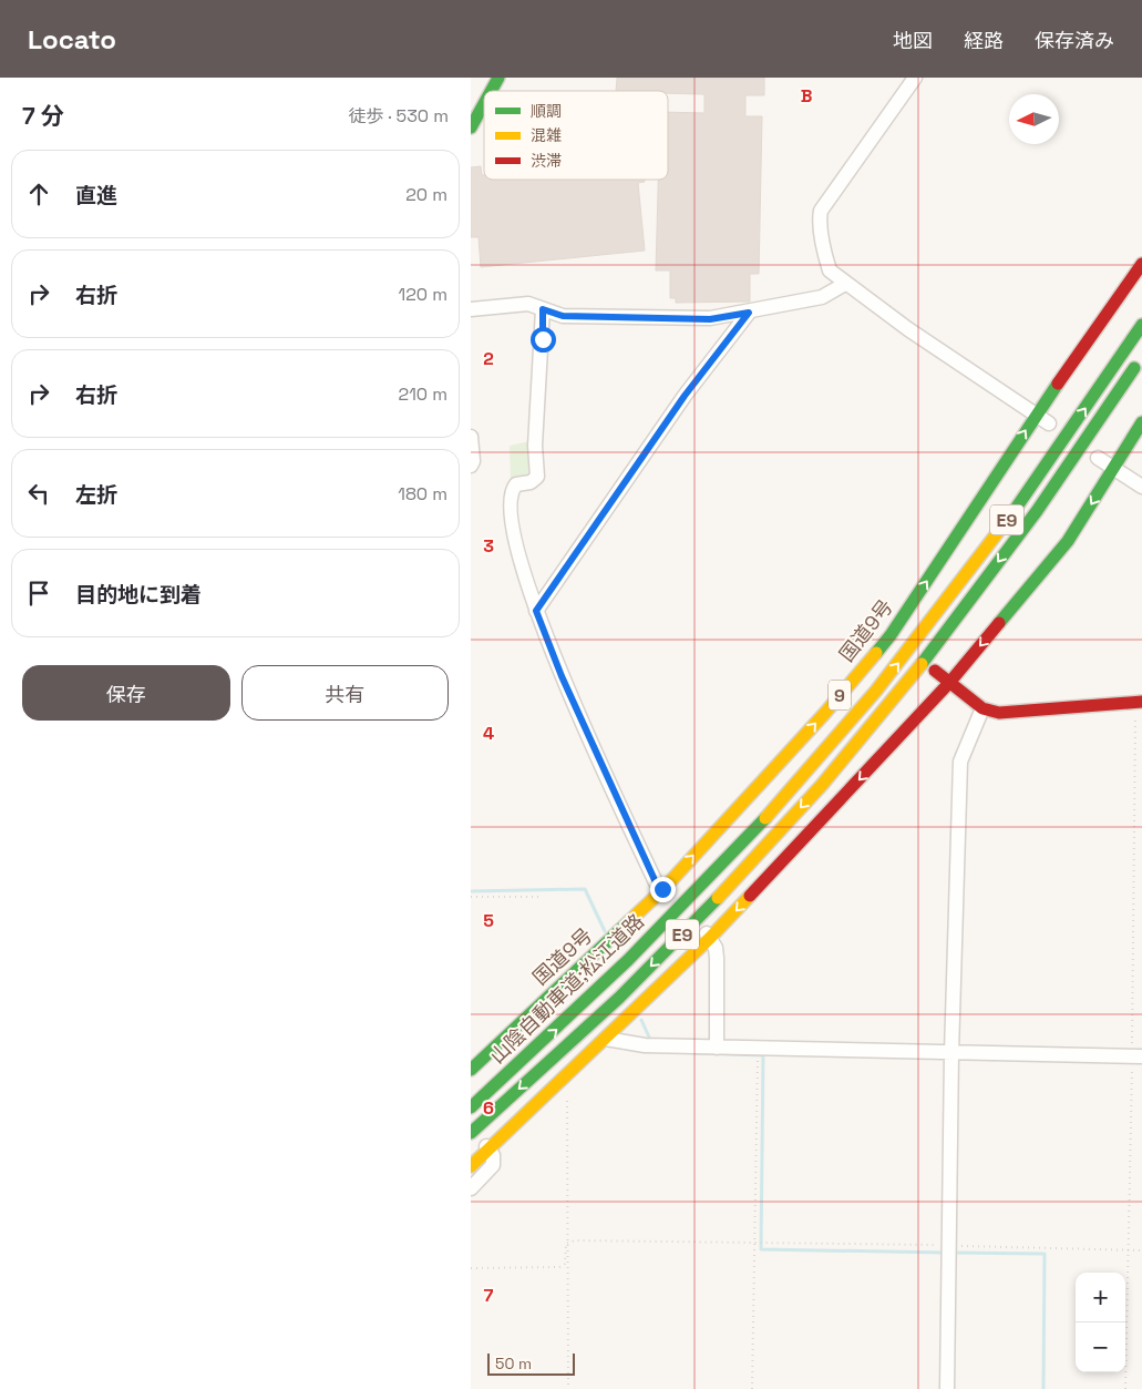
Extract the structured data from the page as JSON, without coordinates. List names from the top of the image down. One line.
{"streets":{"main road":["E9","国道9号","9","山陰自動車道;松江道路"]},"legend":["順調","混雑","渋滞"],"scale_bar":"50 m","north":"left","page":{"header":"Locato","nav":["地図","経路","保存済み"],"heading":["7 分","徒歩 · 530 m"],"list":[["直進","20 m"],["右折","120 m"],["右折","210 m"],["左折","180 m"],"目的地に到着"],"buttons":["保存","共有"],"map_buttons":["+","−"],"scale":"50 m"},"grid":{"columns":["B"],"rows":["2","3","4","5","6","7"]}}
